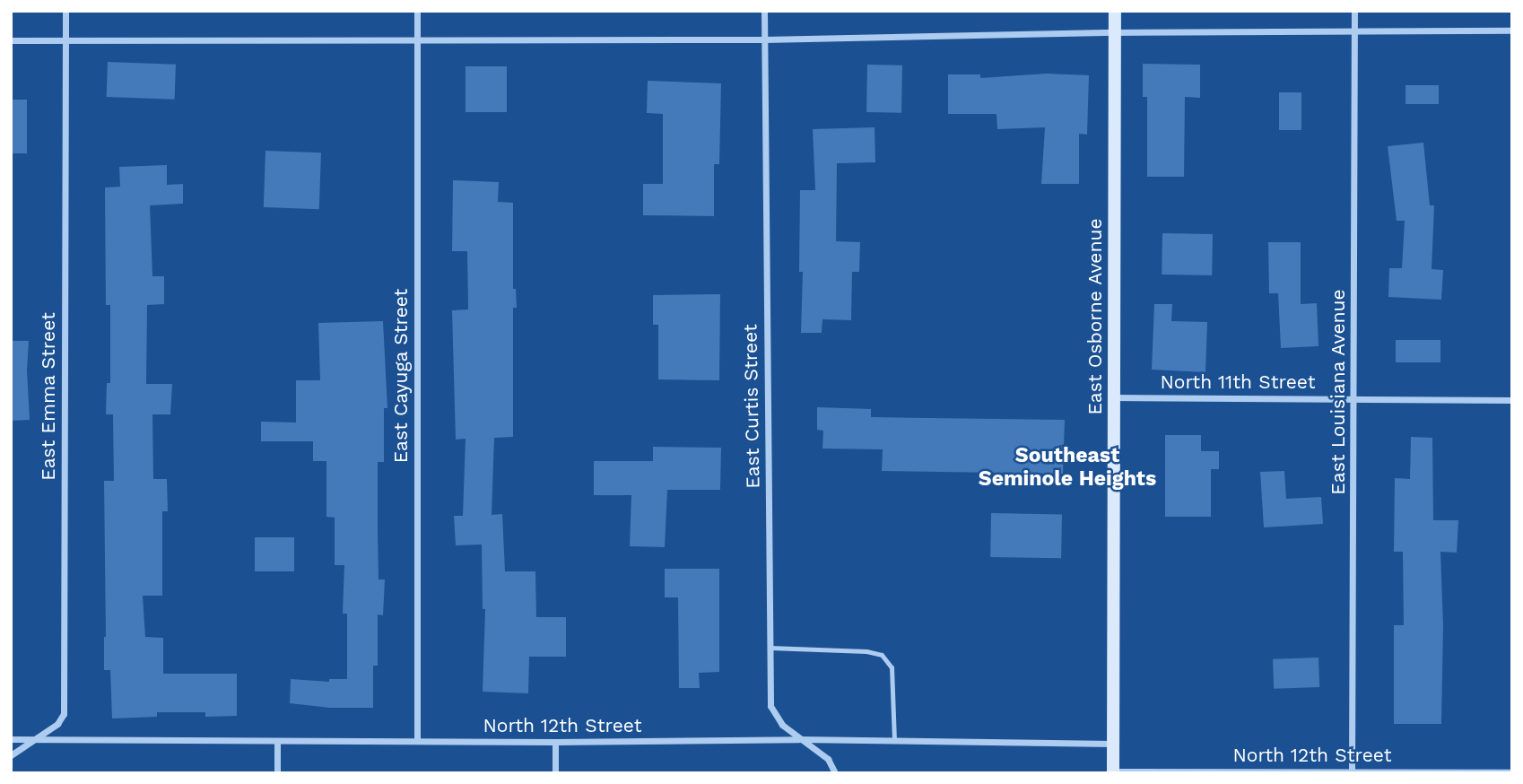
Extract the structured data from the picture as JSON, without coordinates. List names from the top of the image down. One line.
{"streets":{"street":["East Osborne Avenue","East Cayuga Street","North 11th Street","East Louisiana Avenue","East Emma Street","East Curtis Street","North 12th Street"]},"crossings":[["East Osborne Avenue","North 11th Street"],["East Osborne Avenue","North 12th Street"],["East Cayuga Street","North 12th Street"],["North 11th Street","East Louisiana Avenue"],["East Louisiana Avenue","North 12th Street"],["East Emma Street","North 12th Street"],["East Curtis Street","North 12th Street"]],"districts":["Southeast Seminole Heights"]}
